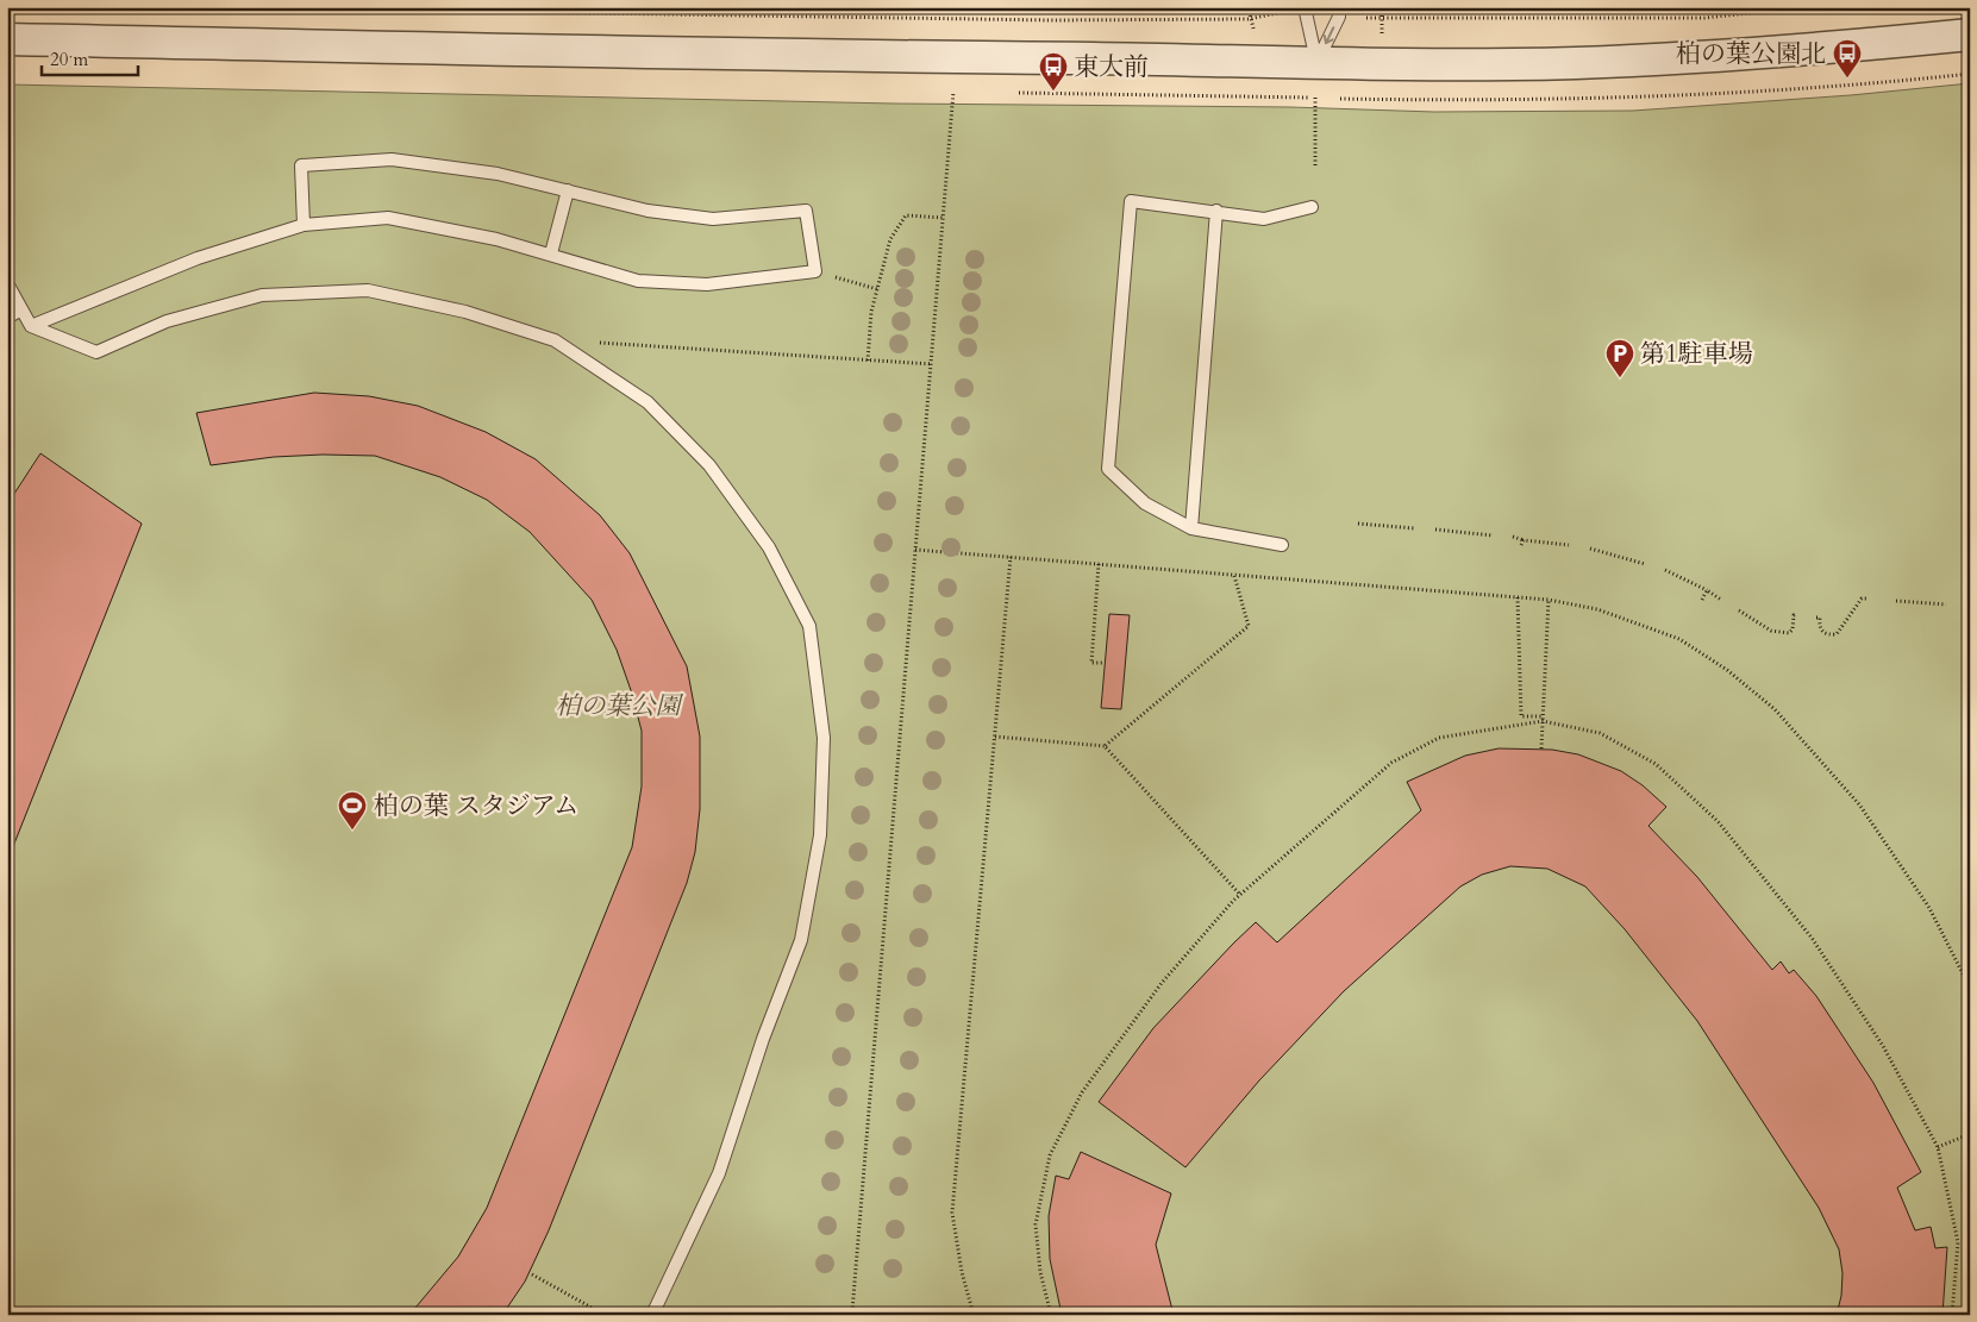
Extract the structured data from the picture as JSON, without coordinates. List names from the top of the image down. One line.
{"parks":["柏の葉公園"],"places":{"bus stop":["柏の葉公園北","東大前"],"parking":["第1駐車場"],"sports":["柏の葉 スタジアム"]},"scale_bar":"20 m"}
